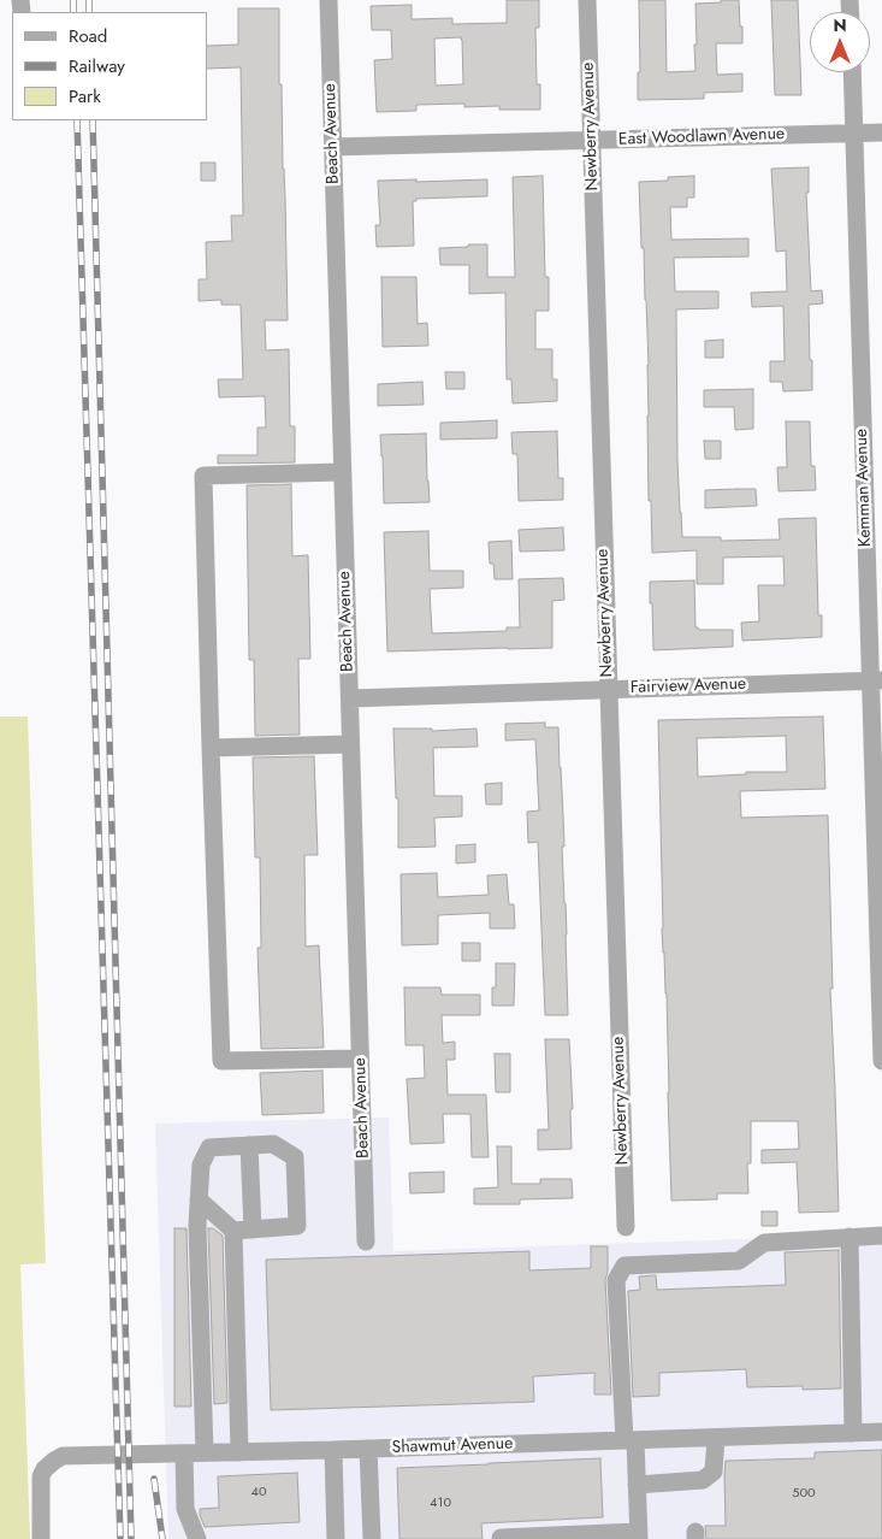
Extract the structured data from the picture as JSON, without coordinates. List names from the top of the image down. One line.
{"streets":{"street":["Newberry Avenue","Beach Avenue","East Woodlawn Avenue","Kemman Avenue","Fairview Avenue","Shawmut Avenue"]},"crossings":[["Newberry Avenue","East Woodlawn Avenue"],["Newberry Avenue","Fairview Avenue"],["Beach Avenue","East Woodlawn Avenue"],["Beach Avenue","Fairview Avenue"],["East Woodlawn Avenue","Kemman Avenue"],["Kemman Avenue","Fairview Avenue"]],"house_numbers":["40","500","410"],"legend":["Road","Railway","Park"],"north":"top"}
